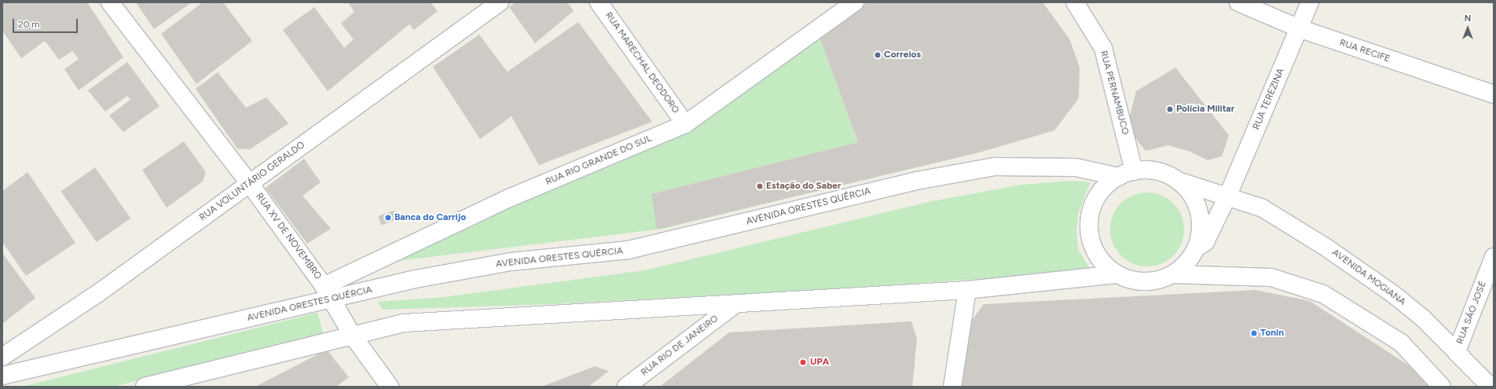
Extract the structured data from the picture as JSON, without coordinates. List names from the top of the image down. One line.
{"streets":{"main road":["RUA RECIFE","RUA MARECHAL DEODORO","RUA PERNAMBUCO","RUA TEREZINA","RUA RIO GRANDE DO SUL","RUA VOLUNTÁRIO GERALDO","AVENIDA ORESTES QUÉRCIA","RUA XV DE NOVEMBRO","AVENIDA MOGIANA","RUA SÃO JOSÉ","RUA RIO DE JANEIRO"]},"crossings":[["RUA RECIFE","RUA TEREZINA"],["RUA MARECHAL DEODORO","RUA RIO GRANDE DO SUL"],["RUA PERNAMBUCO","AVENIDA ORESTES QUÉRCIA"],["RUA PERNAMBUCO","AVENIDA MOGIANA"],["RUA TEREZINA","AVENIDA MOGIANA"],["RUA RIO GRANDE DO SUL","AVENIDA ORESTES QUÉRCIA"],["RUA RIO GRANDE DO SUL","RUA XV DE NOVEMBRO"],["RUA VOLUNTÁRIO GERALDO","RUA XV DE NOVEMBRO"],["AVENIDA ORESTES QUÉRCIA","RUA XV DE NOVEMBRO"],["AVENIDA ORESTES QUÉRCIA","AVENIDA MOGIANA"],["AVENIDA MOGIANA","RUA SÃO JOSÉ"]],"places":["Correios","Polícia Militar","Estação do Saber","Banca do Carrijo","Tonin","UPA"],"scale_bar":"20 m","north":"top"}
